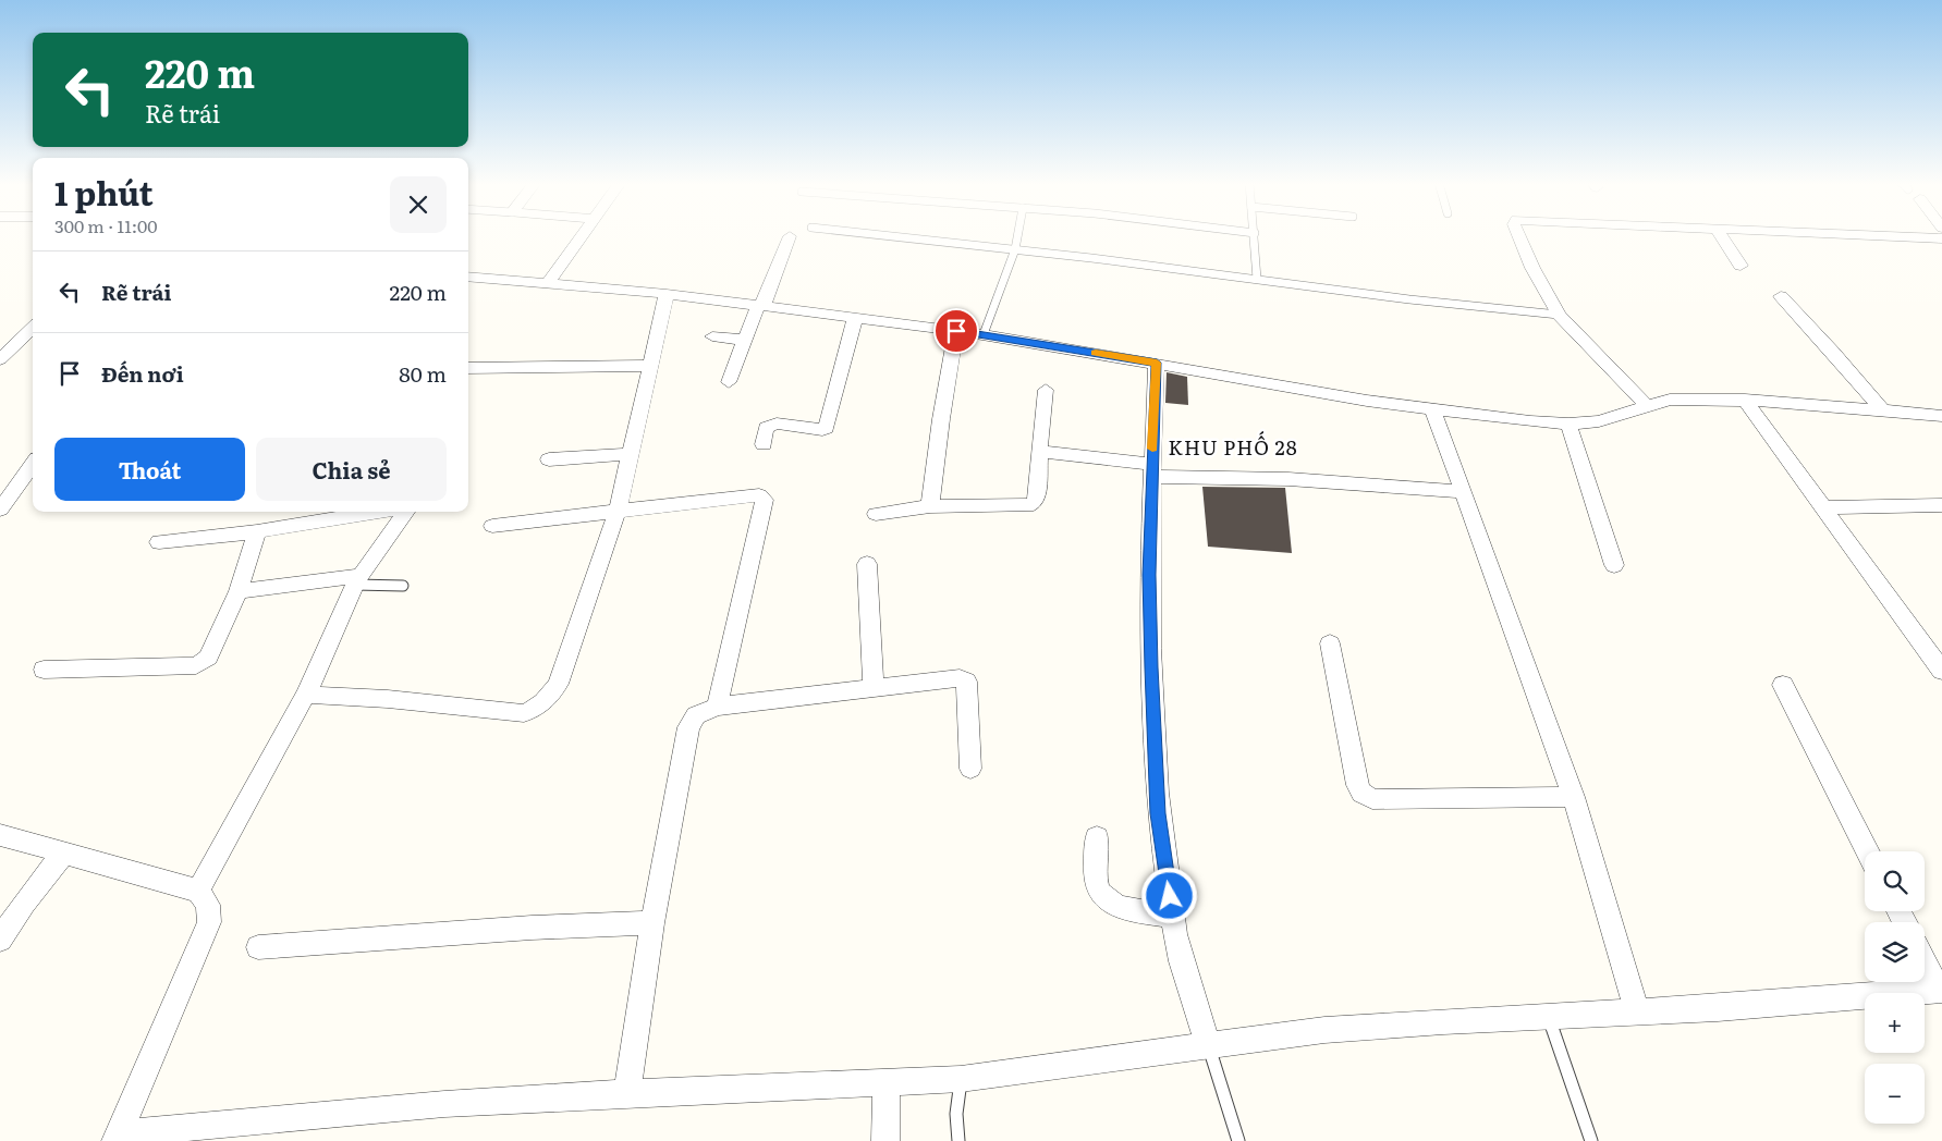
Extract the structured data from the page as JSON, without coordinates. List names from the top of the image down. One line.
{"districts":["KHU PHỐ 28"],"page":{"turn":["220 m","Rẽ trái"],"heading":["1 phút","300 m · 11:00"],"list":[{"name":"Rẽ trái","value":"220 m"},{"name":"Đến nơi","value":"80 m"}],"buttons":["Thoát","Chia sẻ"],"map_buttons":["+","−"]}}
